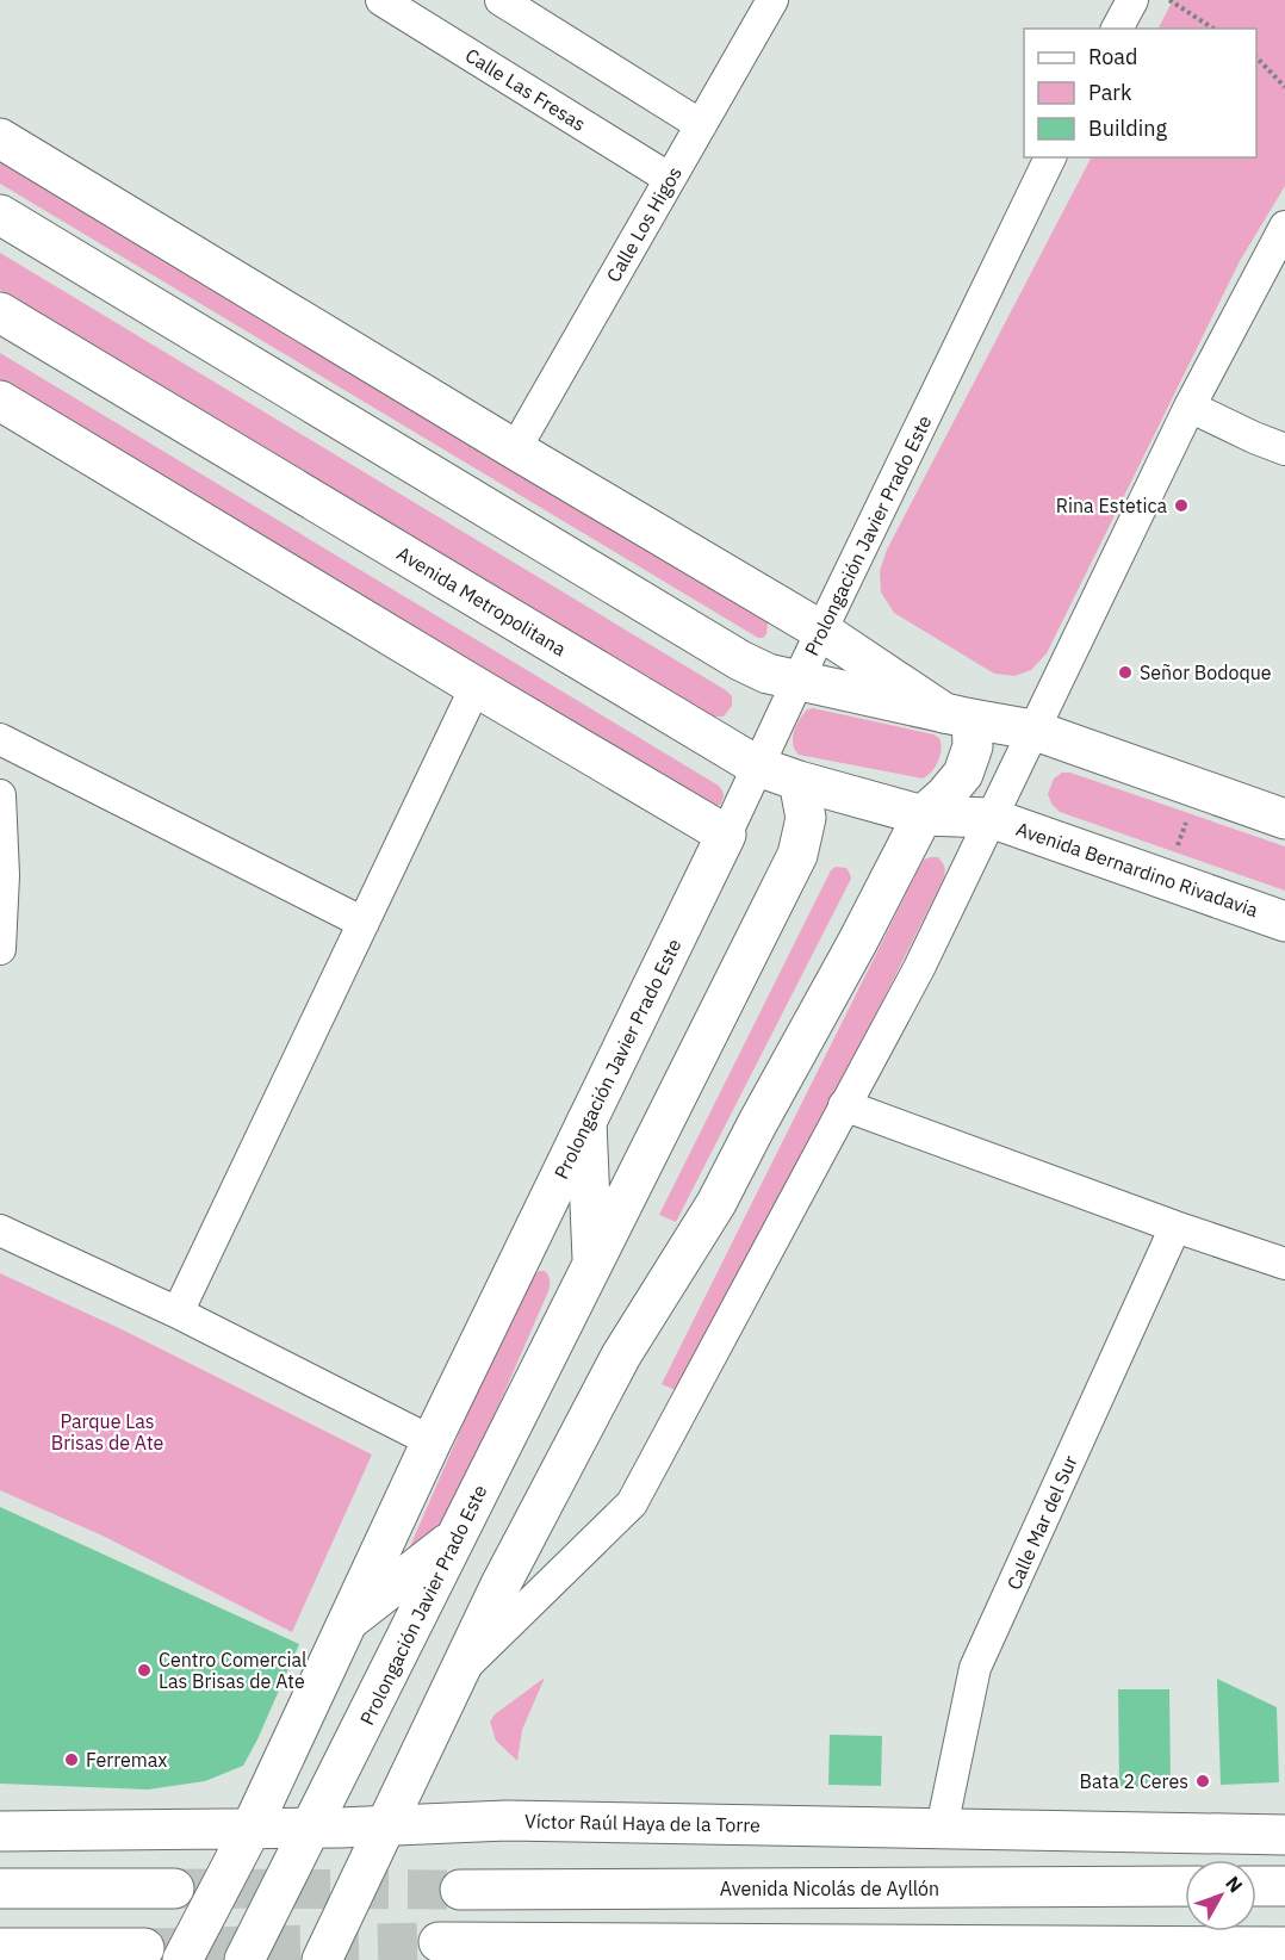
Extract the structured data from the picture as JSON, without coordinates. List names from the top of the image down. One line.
{"streets":{"main road":["Prolongación Javier Prado Este","Avenida Metropolitana","Avenida Bernardino Rivadavia","Víctor Raúl Haya de la Torre","Avenida Nicolás de Ayllón"],"street":["Calle Las Fresas","Calle Los Higos","Calle Mar del Sur"]},"crossings":[["Calle Las Fresas","Calle Los Higos"],["Prolongación Javier Prado Este","Avenida Metropolitana"],["Prolongación Javier Prado Este","Víctor Raúl Haya de la Torre"],["Avenida Metropolitana","Avenida Bernardino Rivadavia"],["Calle Mar del Sur","Víctor Raúl Haya de la Torre"]],"parks":["Parque Las Brisas de Ate"],"places":["Rina Estetica","Señor Bodoque","Centro Comercial Las Brisas de Ate","Ferremax","Bata 2 Ceres"],"legend":["Road","Park","Building"],"north":"top right"}
